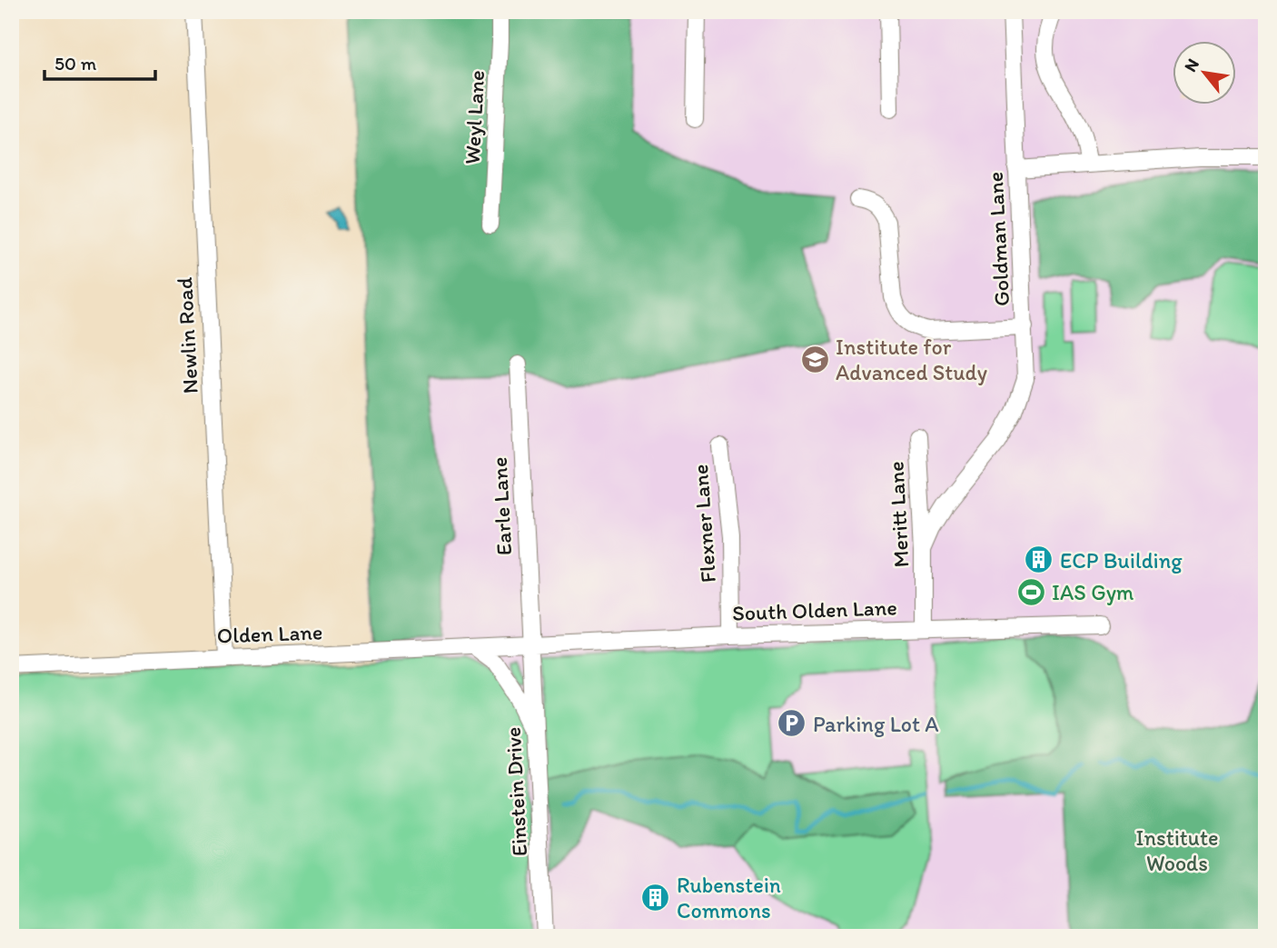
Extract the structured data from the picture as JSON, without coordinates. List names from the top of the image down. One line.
{"streets":{"street":["Weyl Lane","Goldman Lane","Newlin Road","Earle Lane","Meritt Lane","Flexner Lane","South Olden Lane","Olden Lane","Einstein Drive"]},"crossings":[["Goldman Lane","Meritt Lane"],["Newlin Road","Olden Lane"],["Earle Lane","South Olden Lane"],["Earle Lane","Olden Lane"],["Earle Lane","Einstein Drive"],["Meritt Lane","South Olden Lane"],["Flexner Lane","South Olden Lane"],["South Olden Lane","Olden Lane"],["South Olden Lane","Einstein Drive"],["Olden Lane","Einstein Drive"]],"parks":["Institute Woods"],"places":{"school or university":["Institute for Advanced Study"],"building":["ECP Building","Rubenstein Commons"],"sports":["IAS Gym"],"parking":["Parking Lot A"]},"scale_bar":"50 m","north":"top left"}
